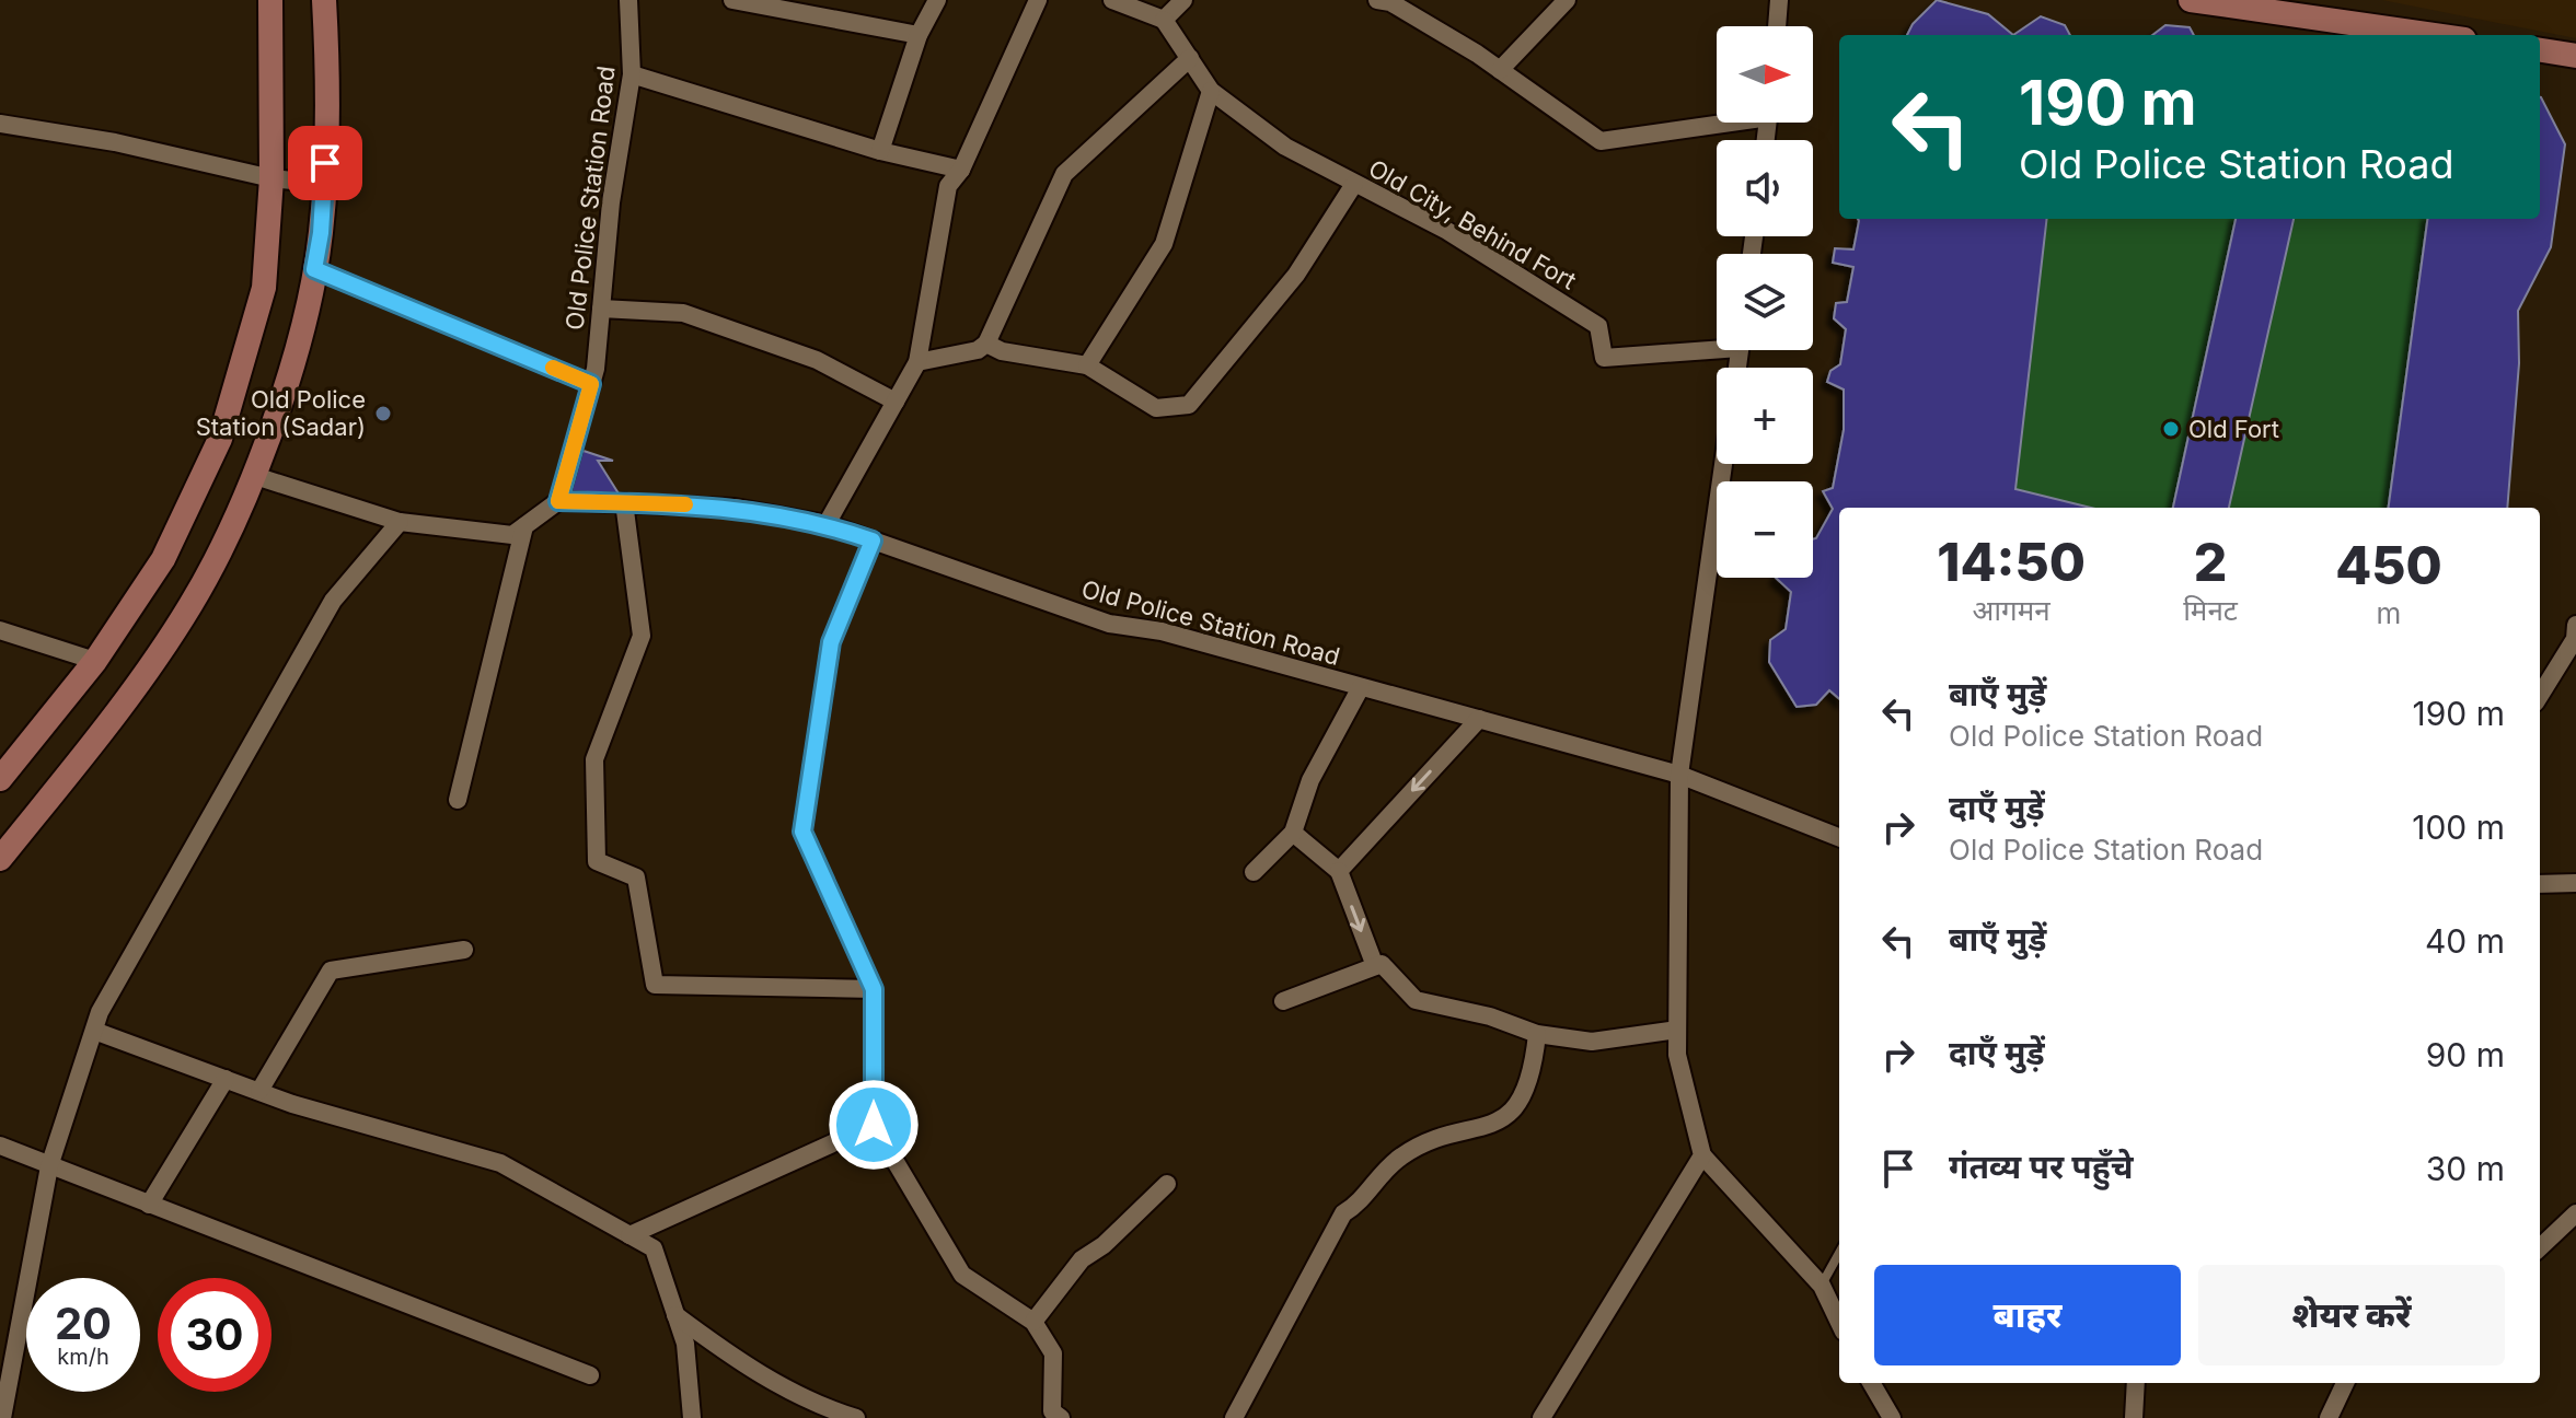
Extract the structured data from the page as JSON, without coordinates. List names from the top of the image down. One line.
{"streets":{"street":["Old Police Station Road","Old City, Behind Fort"]},"places":["Old Police Station (Sadar)","Old Fort"],"north":"right","page":{"map_buttons":["+","−"],"turn":["190 m","Old Police Station Road"],"eta":["14:50","आगमन","2","मिनट","450","m"],"list":[{"name":"बाएँ मुड़ें","note":"Old Police Station Road","value":"190 m"},{"name":"दाएँ मुड़ें","note":"Old Police Station Road","value":"100 m"},{"name":"बाएँ मुड़ें","value":"40 m"},{"name":"दाएँ मुड़ें","value":"90 m"},{"name":"गंतव्य पर पहुँचे","value":"30 m"}],"buttons":["बाहर","शेयर करें"],"speed":"20 km/h","limit":"30"}}
